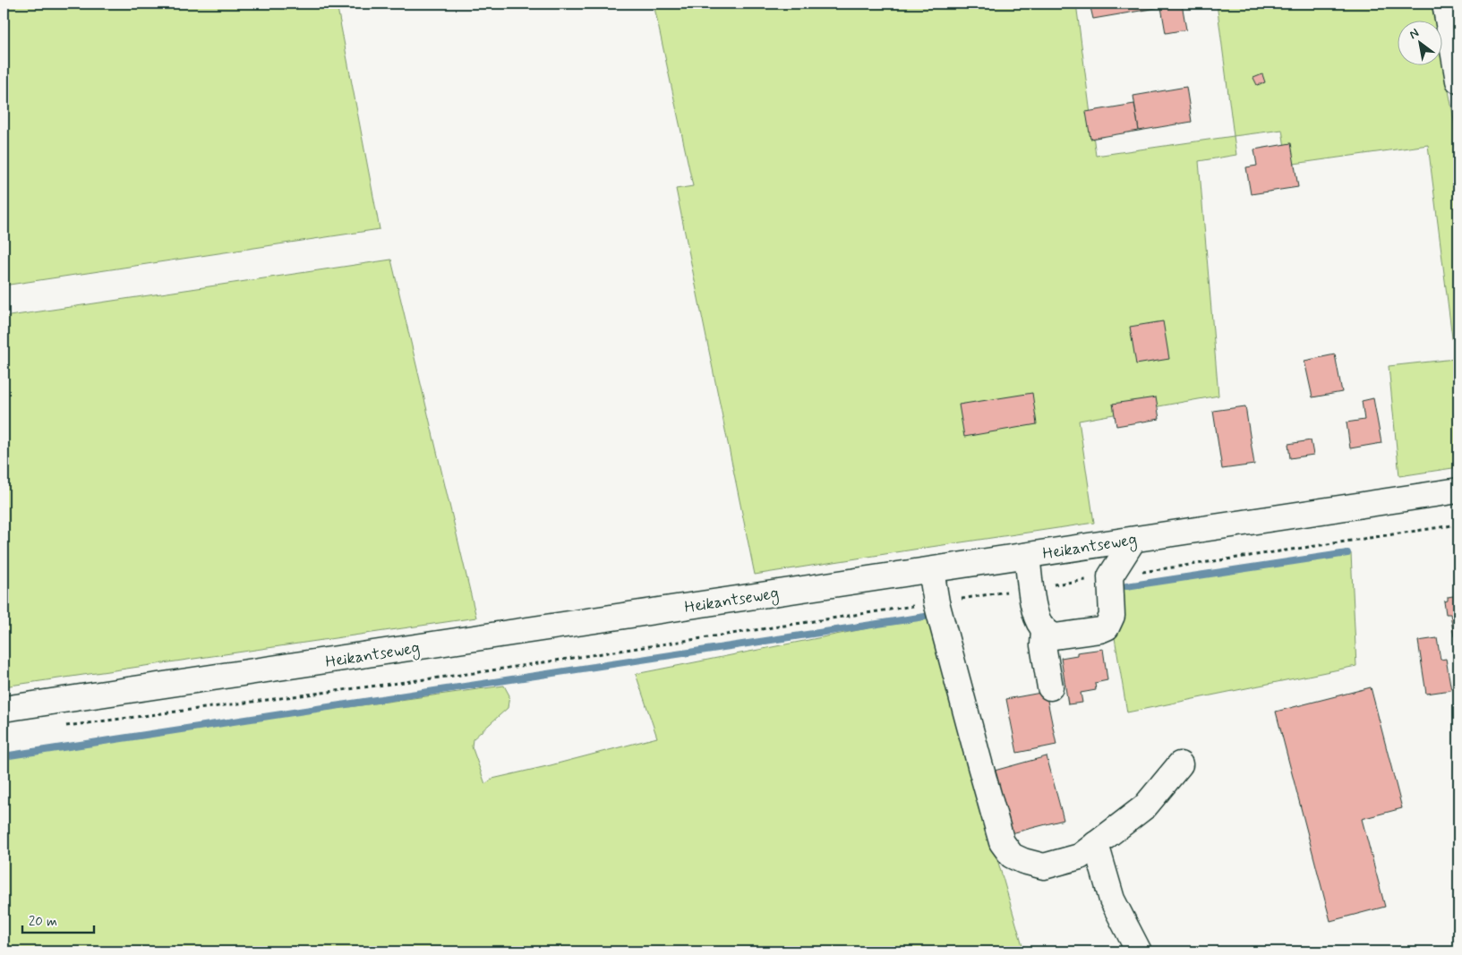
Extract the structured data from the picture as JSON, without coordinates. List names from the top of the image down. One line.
{"streets":{"street":["Heikantseweg"]},"scale_bar":"20 m","north":"top left"}
